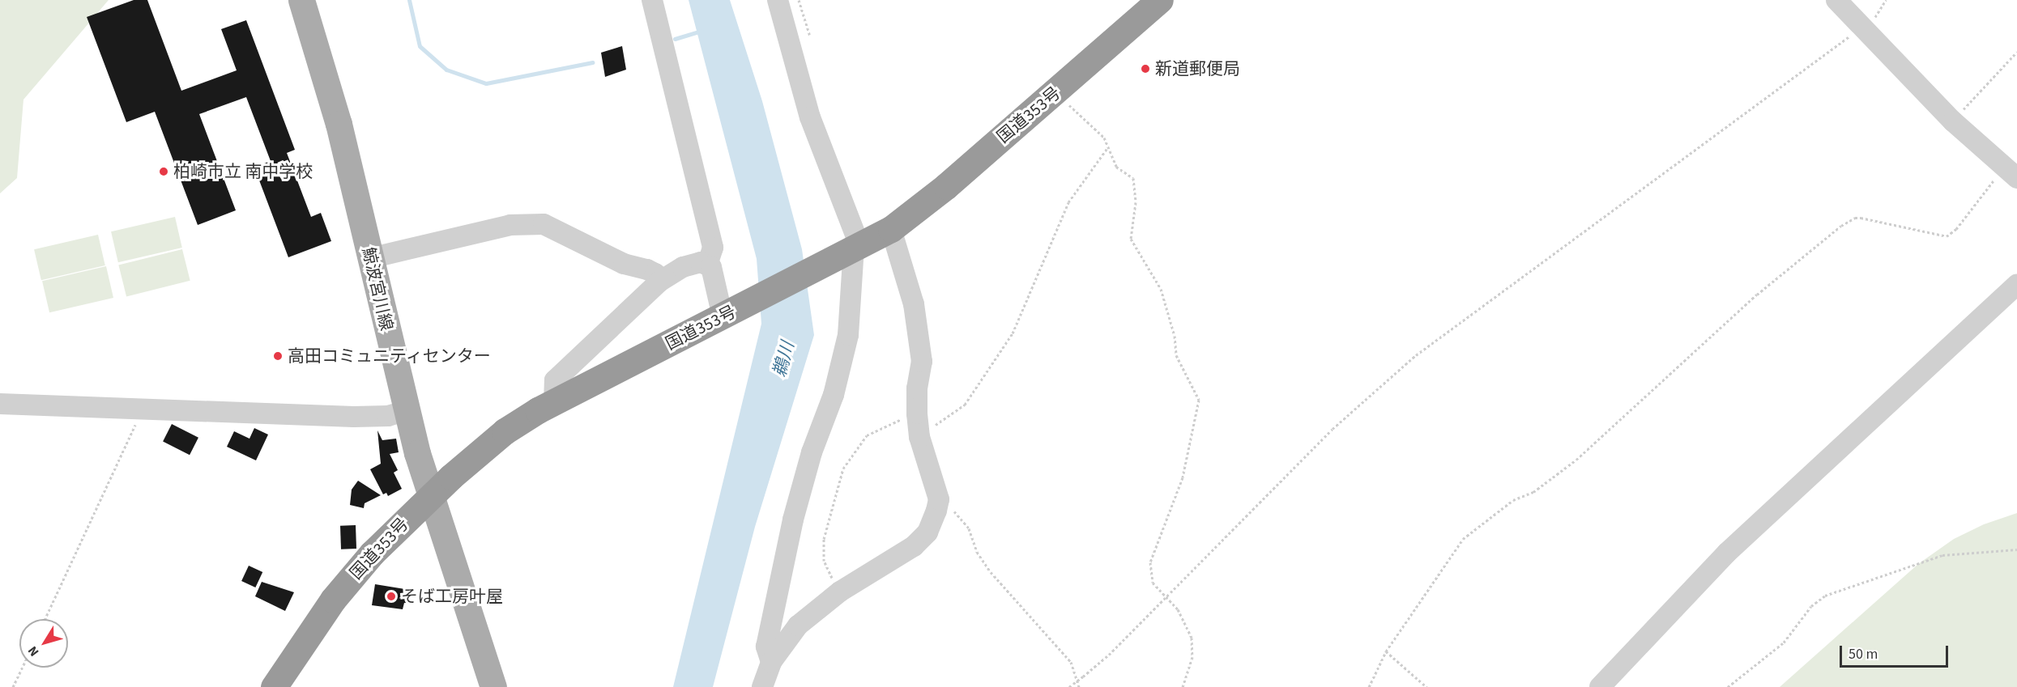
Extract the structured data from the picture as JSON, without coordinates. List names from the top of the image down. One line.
{"streets":{"highway":["国道353号"],"main road":["鯨波宮川線"]},"crossings":[["国道353号","鯨波宮川線"]],"water":["鵜川"],"places":["新道郵便局","柏崎市立 南中学校","高田コミュニティセンター","そば工房叶屋"],"scale_bar":"50 m","north":"bottom left"}
